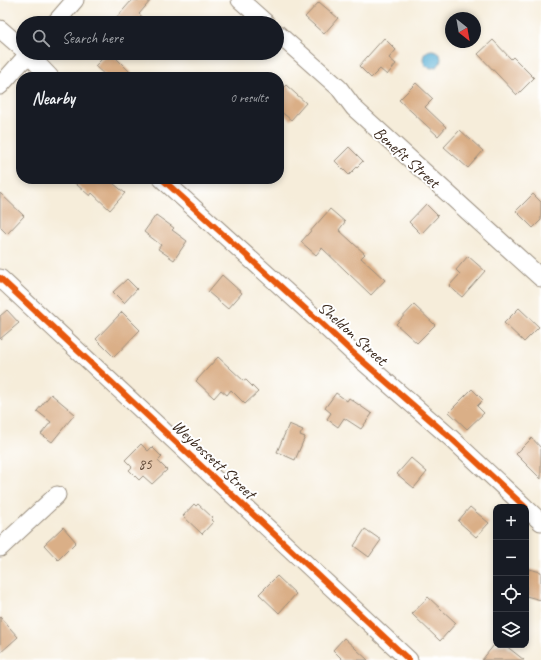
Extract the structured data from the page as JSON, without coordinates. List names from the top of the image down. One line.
{"streets":{"street":["Benefit Street","Sheldon Street","Weybossett Street"]},"house_numbers":["85"],"north":"bottom right","page":{"search":"Search here","heading":["Nearby","0 results"],"map_buttons":["+","−"]}}
